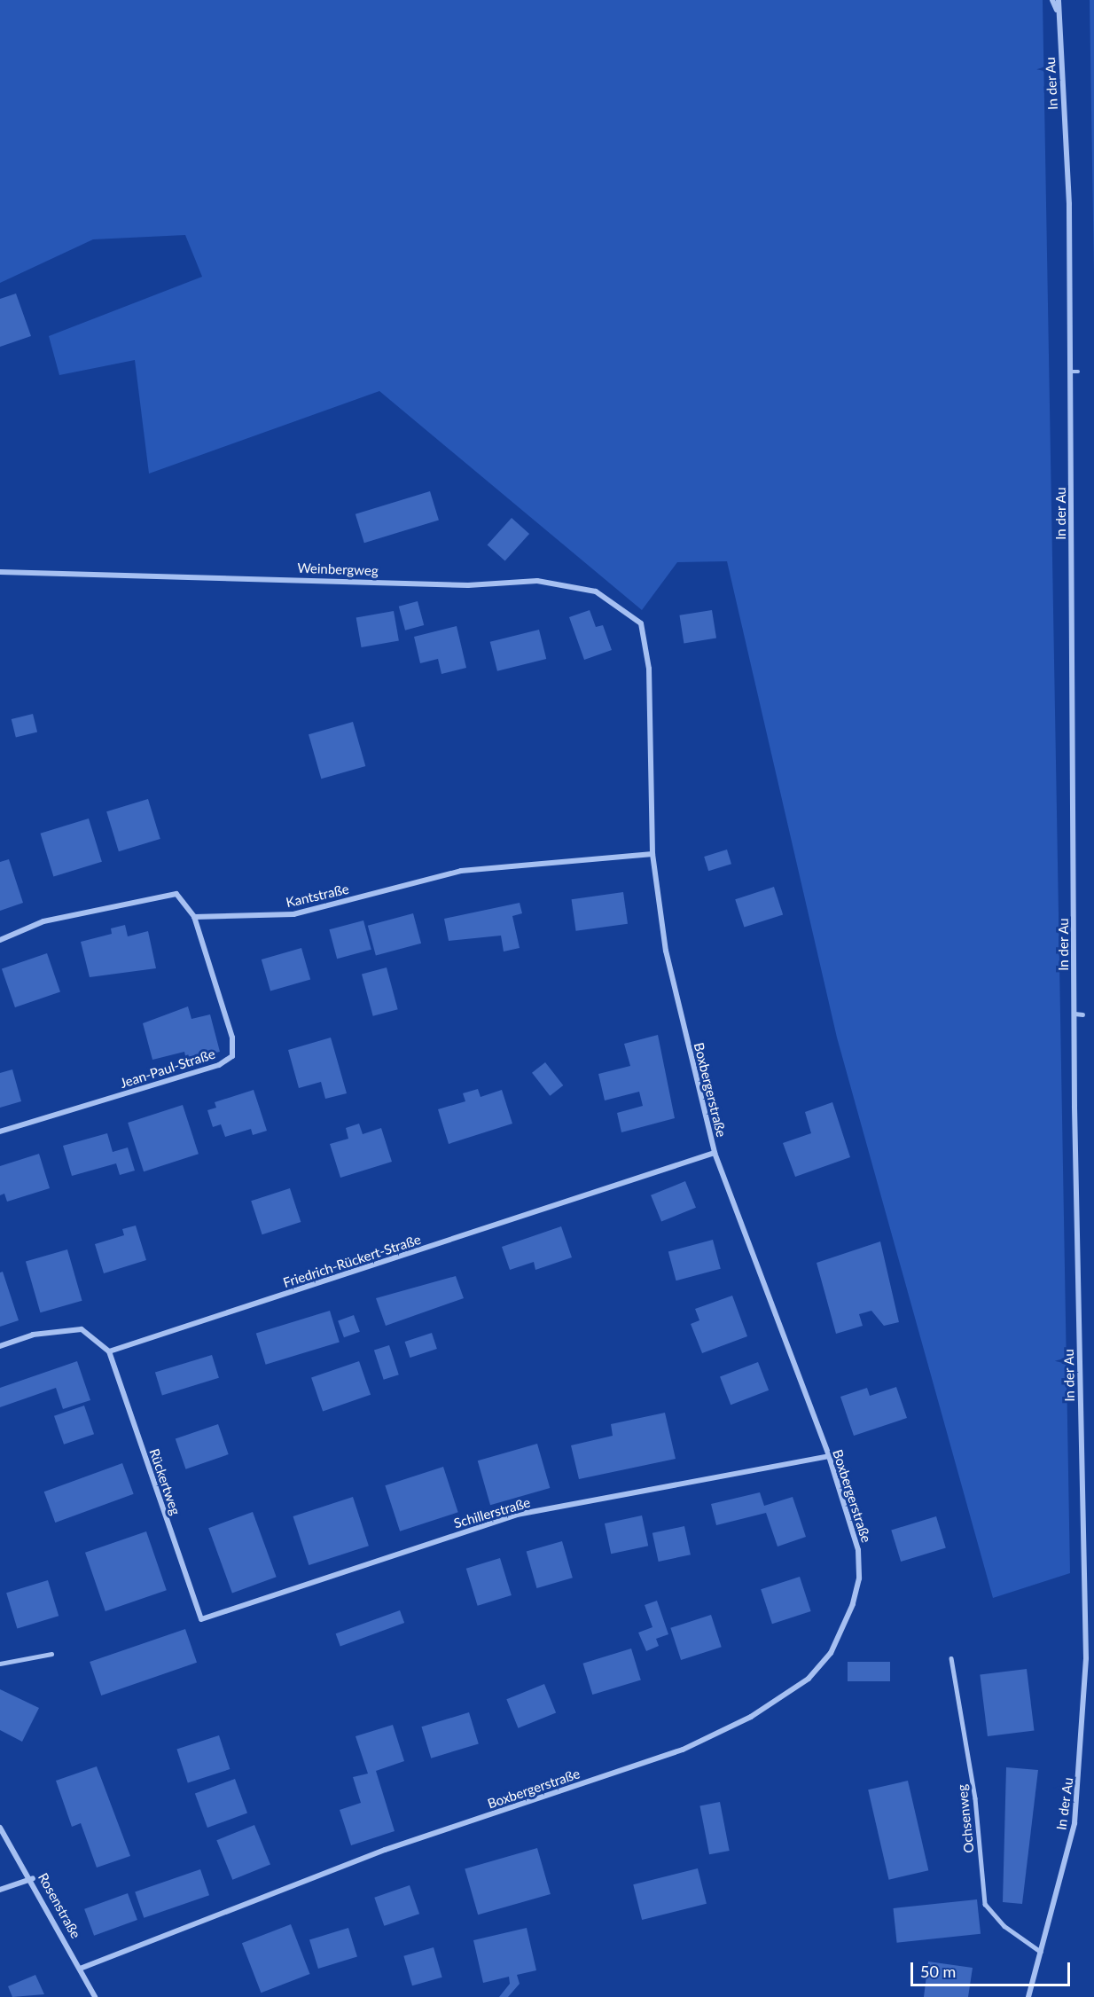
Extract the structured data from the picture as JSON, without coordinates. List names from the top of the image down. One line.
{"streets":{"street":["In der Au","Weinbergweg","Kantstraße","Jean-Paul-Straße","Boxbergerstraße","Friedrich-Rückert-Straße","Rückertweg","Schillerstraße","Rosenstraße"],"lane":["Ochsenweg"]},"crossings":[["In der Au","Ochsenweg"],["Weinbergweg","Boxbergerstraße"],["Kantstraße","Jean-Paul-Straße"],["Kantstraße","Boxbergerstraße"],["Boxbergerstraße","Friedrich-Rückert-Straße"],["Boxbergerstraße","Schillerstraße"],["Boxbergerstraße","Rosenstraße"],["Friedrich-Rückert-Straße","Rückertweg"],["Rückertweg","Schillerstraße"]],"scale_bar":"50 m"}
